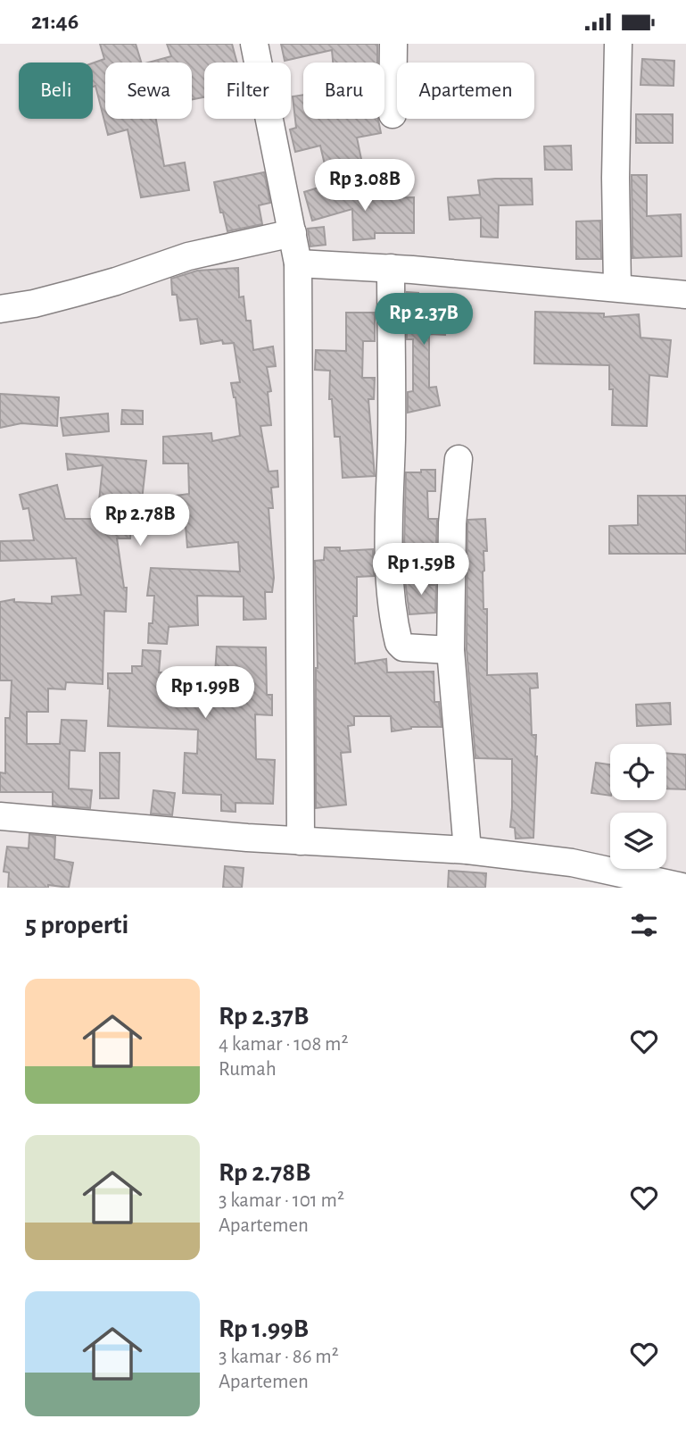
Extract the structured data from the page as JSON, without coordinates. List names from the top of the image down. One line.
{"page":{"status":"21:46","chip":["Beli","Sewa","Filter","Baru","Apartemen"],"price":["Rp 3.08B","Rp 2.37B","Rp 2.78B","Rp 1.59B","Rp 1.99B"],"heading":"5 properti","list":[{"name":"Rp 2.37B","note":"4 kamar · 108 m² · Rumah"},{"name":"Rp 2.78B","note":"3 kamar · 101 m² · Apartemen"},{"name":"Rp 1.99B","note":"3 kamar · 86 m² · Apartemen"}]}}
